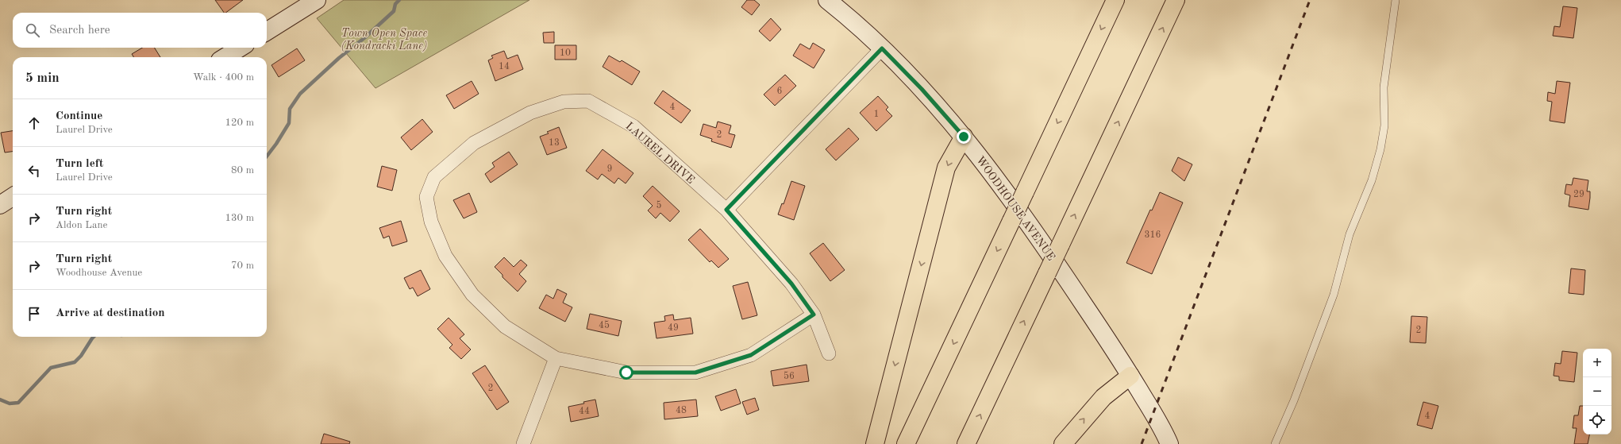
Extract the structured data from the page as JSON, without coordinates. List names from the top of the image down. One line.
{"streets":{"main road":["WOODHOUSE AVENUE"],"street":["LAUREL DRIVE"]},"parks":["Town Open Space (Kondracki Lane)"],"house_numbers":["10","14","6","4","1","2","13","9","29","5","316","45","49","2","56","2","48","44","4"],"page":{"search":"Search here","heading":["5 min","Walk · 400 m"],"list":[["Continue","Laurel Drive","120 m"],["Turn left","Laurel Drive","80 m"],["Turn right","Aldon Lane","130 m"],["Turn right","Woodhouse Avenue","70 m"],"Arrive at destination"],"map_buttons":["+","−"]}}
